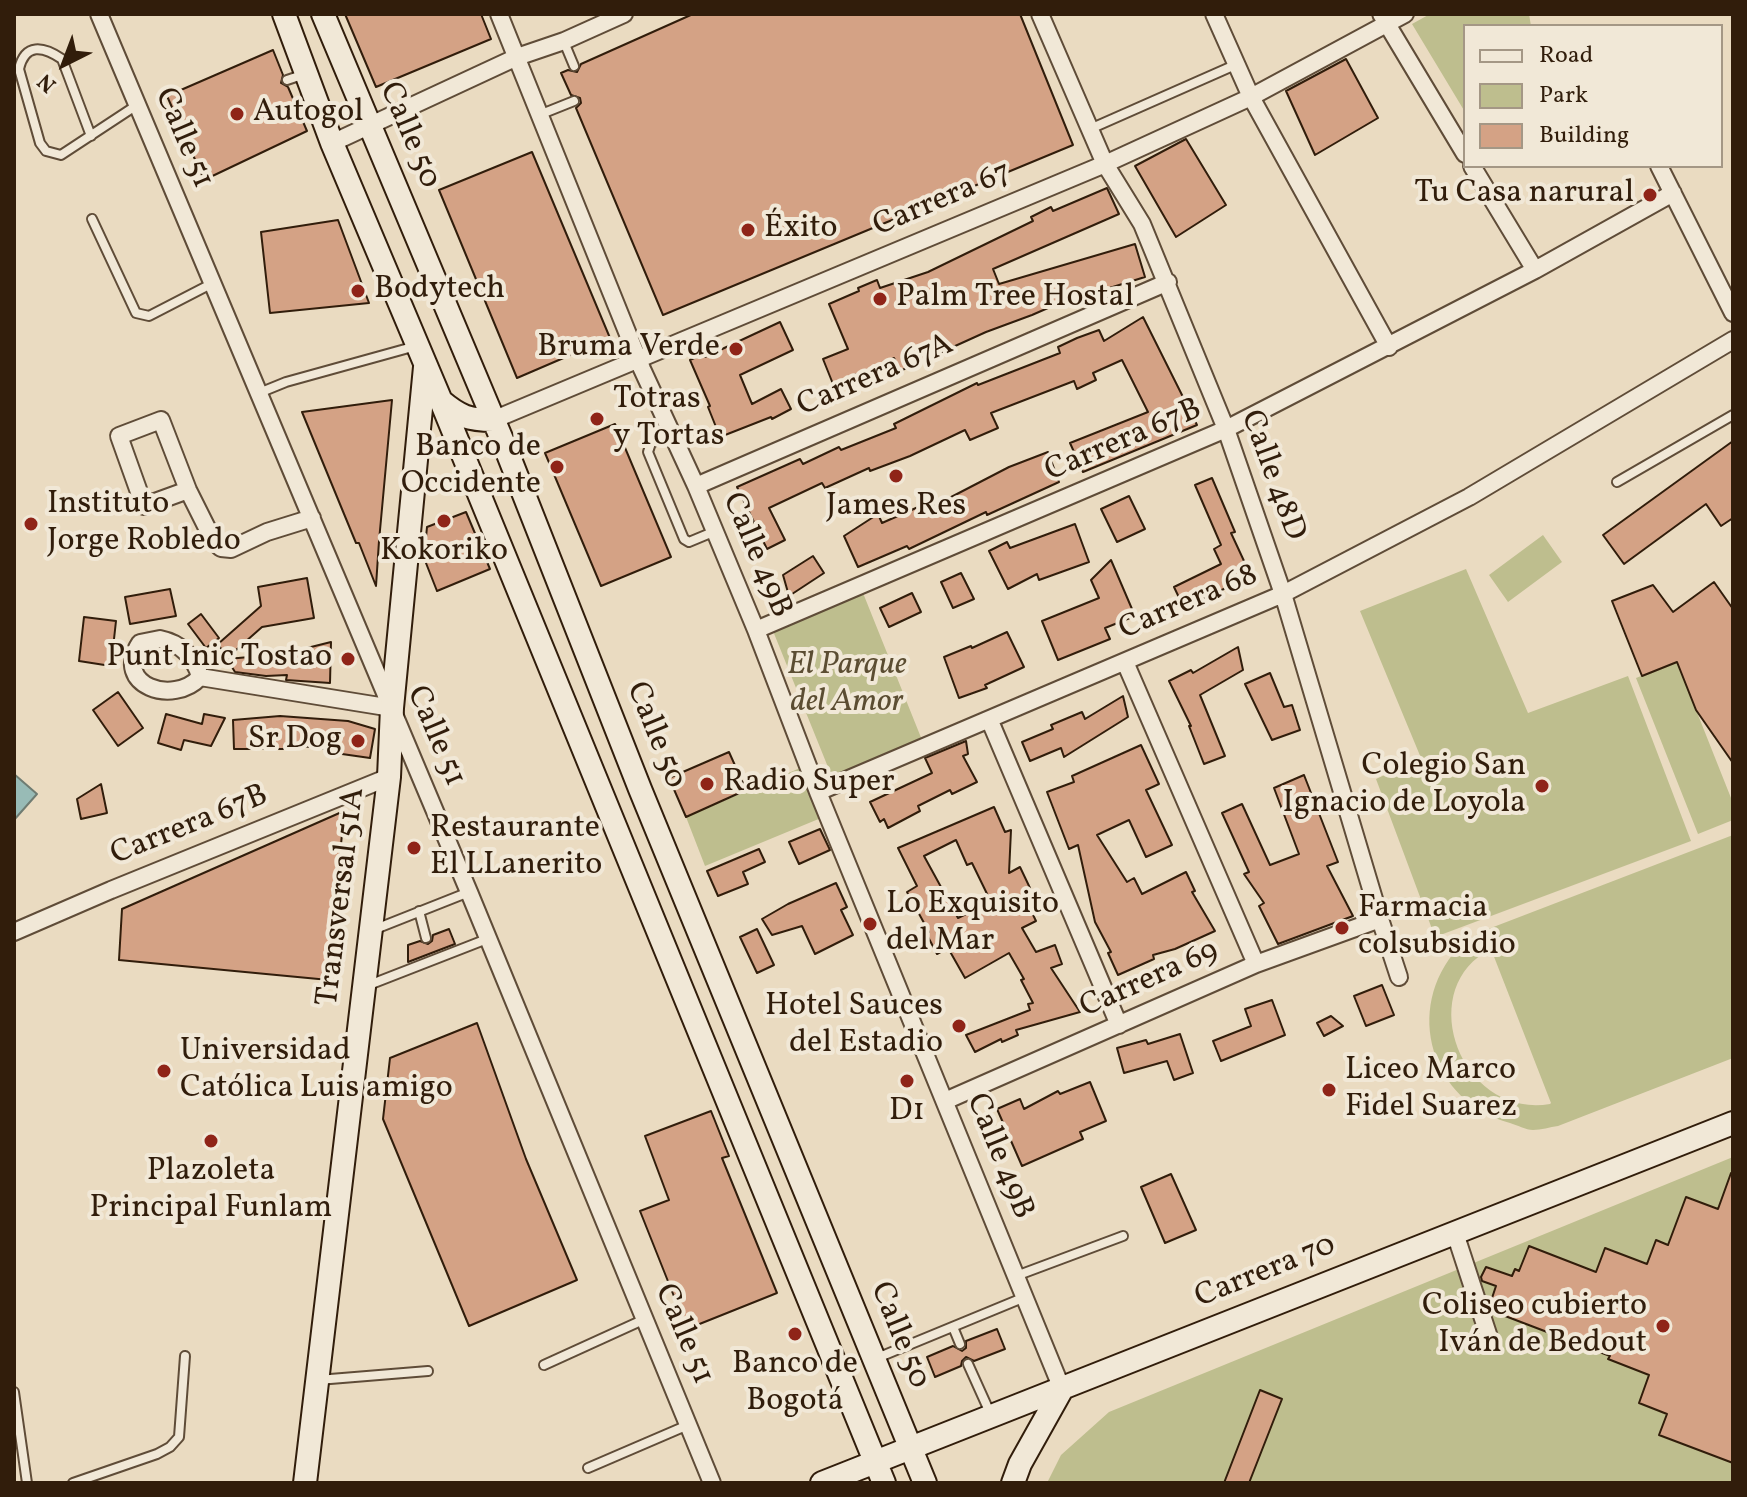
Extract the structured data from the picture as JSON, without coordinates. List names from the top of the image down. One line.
{"streets":{"main road":["Calle 50","Transversal 51A","Carrera 70"],"street":["Calle 51","Carrera 67","Carrera 67A","Carrera 67B","Calle 48D","Calle 49B","Carrera 68","Carrera 69"]},"crossings":[["Calle 50","Carrera 67"],["Calle 50","Carrera 70"],["Calle 51","Transversal 51A"],["Carrera 67","Calle 48D"],["Carrera 67","Calle 49B"],["Carrera 67A","Calle 48D"],["Carrera 67A","Calle 49B"],["Carrera 67B","Calle 48D"],["Carrera 67B","Calle 49B"],["Carrera 67B","Transversal 51A"],["Calle 48D","Carrera 68"],["Calle 48D","Carrera 69"],["Calle 49B","Carrera 68"],["Calle 49B","Carrera 69"],["Calle 49B","Carrera 70"]],"parks":["El Parque del Amor"],"places":["Autogol","Tu Casa narural","Éxito","Bodytech","Palm Tree Hostal","Bruma Verde","Totras y Tortas","Banco de Occidente","James Res","Kokoriko","Instituto Jorge Robledo","Punt Inic Tostao","Sr Dog","Radio Super","Colegio San Ignacio de Loyola","Restaurante El LLanerito","Lo Exquisito del Mar","Farmacia colsubsidio","Hotel Sauces del Estadio","Universidad Católica Luis amigo","D1","Liceo Marco Fidel Suarez","Plazoleta Principal Funlam","Coliseo cubierto Iván de Bedout","Banco de Bogotá"],"legend":["Road","Park","Building"],"north":"bottom left"}
